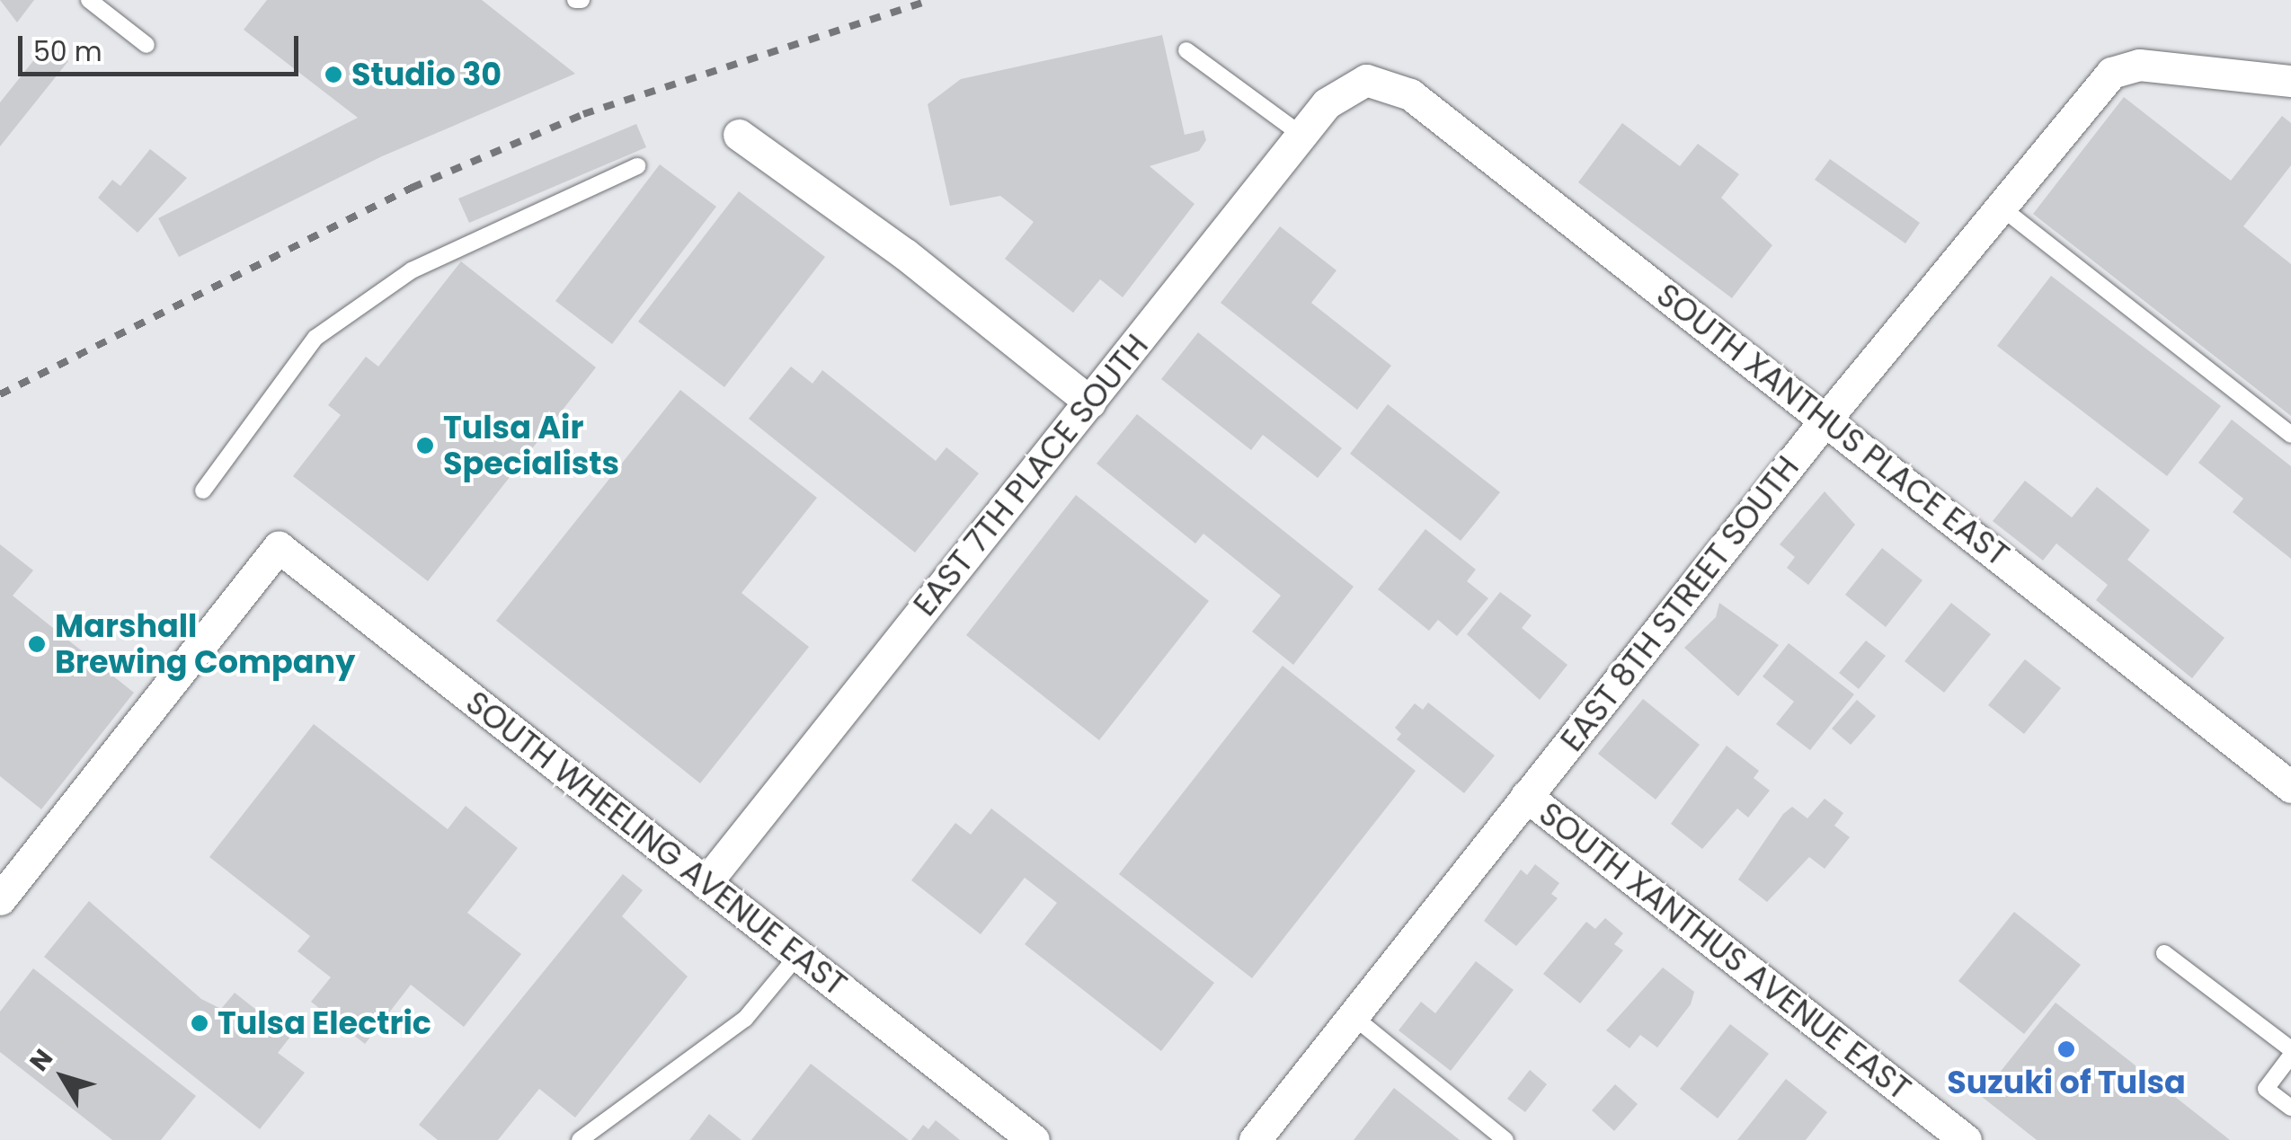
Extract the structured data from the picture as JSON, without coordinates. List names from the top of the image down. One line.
{"streets":{"street":["SOUTH XANTHUS PLACE EAST","EAST 7TH PLACE SOUTH","EAST 8TH STREET SOUTH","SOUTH WHEELING AVENUE EAST","SOUTH XANTHUS AVENUE EAST"]},"crossings":[["SOUTH XANTHUS PLACE EAST","EAST 7TH PLACE SOUTH"],["SOUTH XANTHUS PLACE EAST","EAST 8TH STREET SOUTH"],["EAST 7TH PLACE SOUTH","SOUTH WHEELING AVENUE EAST"],["EAST 8TH STREET SOUTH","SOUTH XANTHUS AVENUE EAST"]],"places":["Studio 30","Tulsa Air Specialists","Marshall Brewing Company","Tulsa Electric","Suzuki of Tulsa"],"scale_bar":"50 m","north":"top left"}
